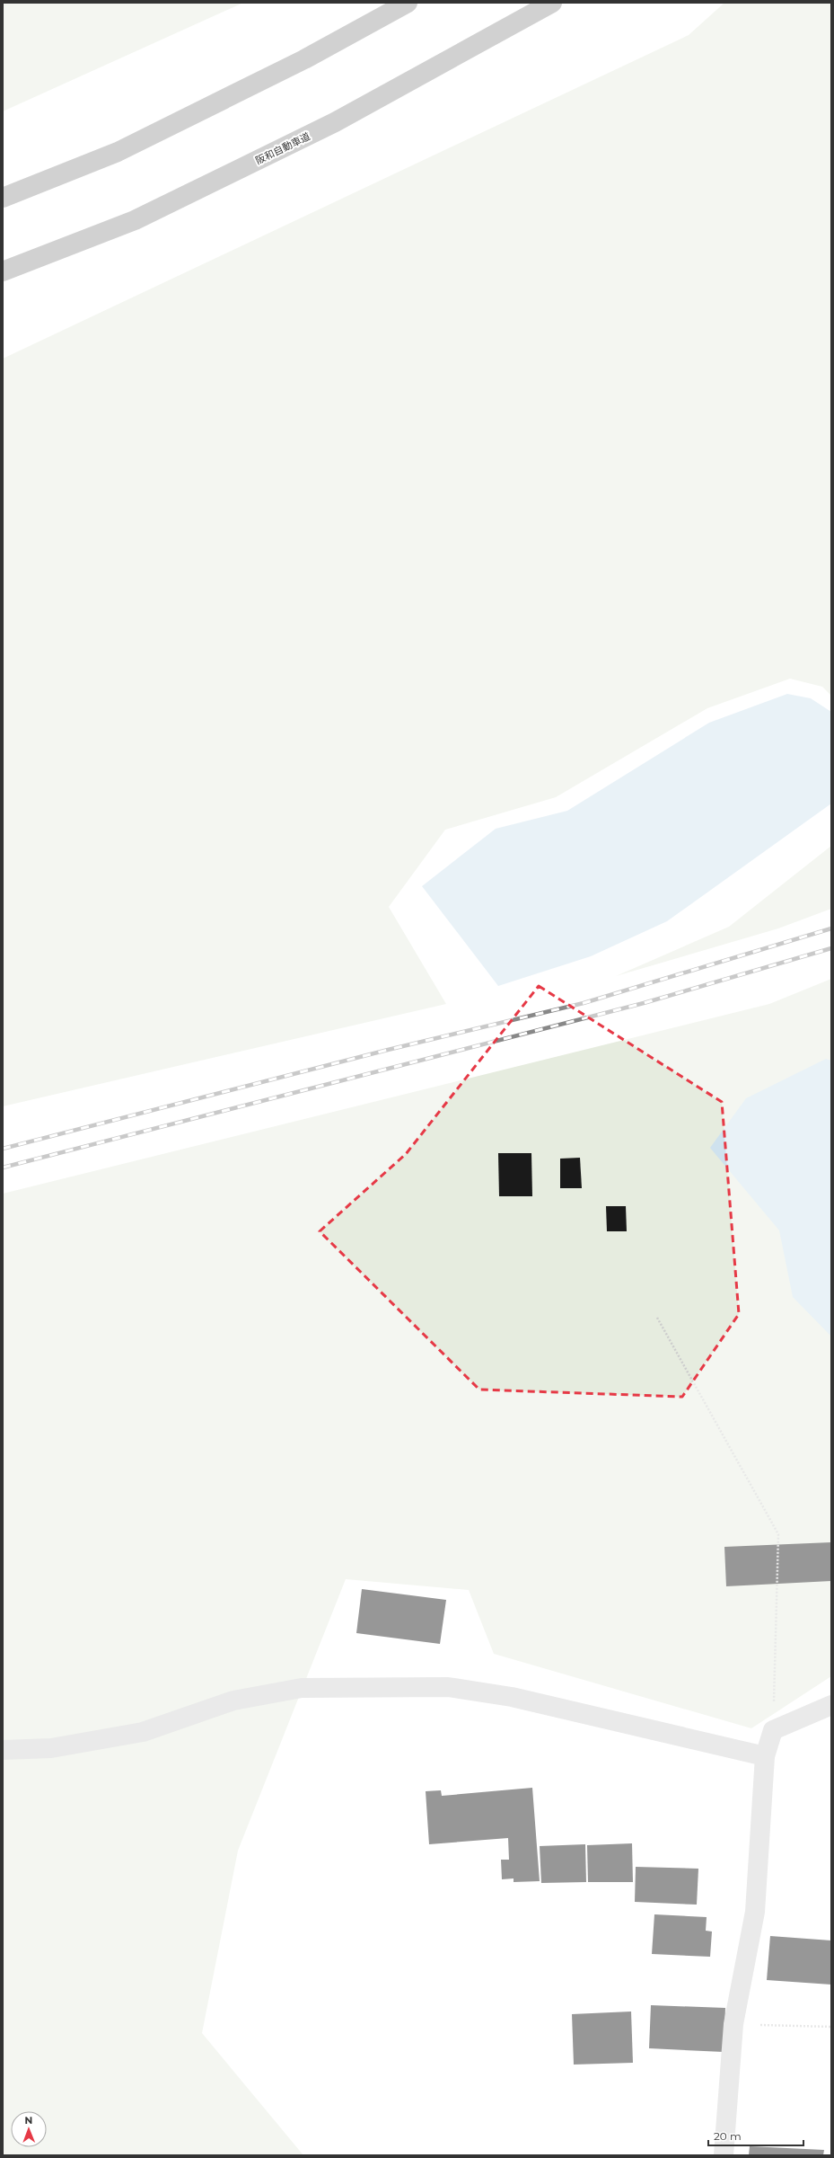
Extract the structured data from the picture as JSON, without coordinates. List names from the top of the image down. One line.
{"streets":{"highway":["阪和自動車道"]},"scale_bar":"20 m","north":"top"}
